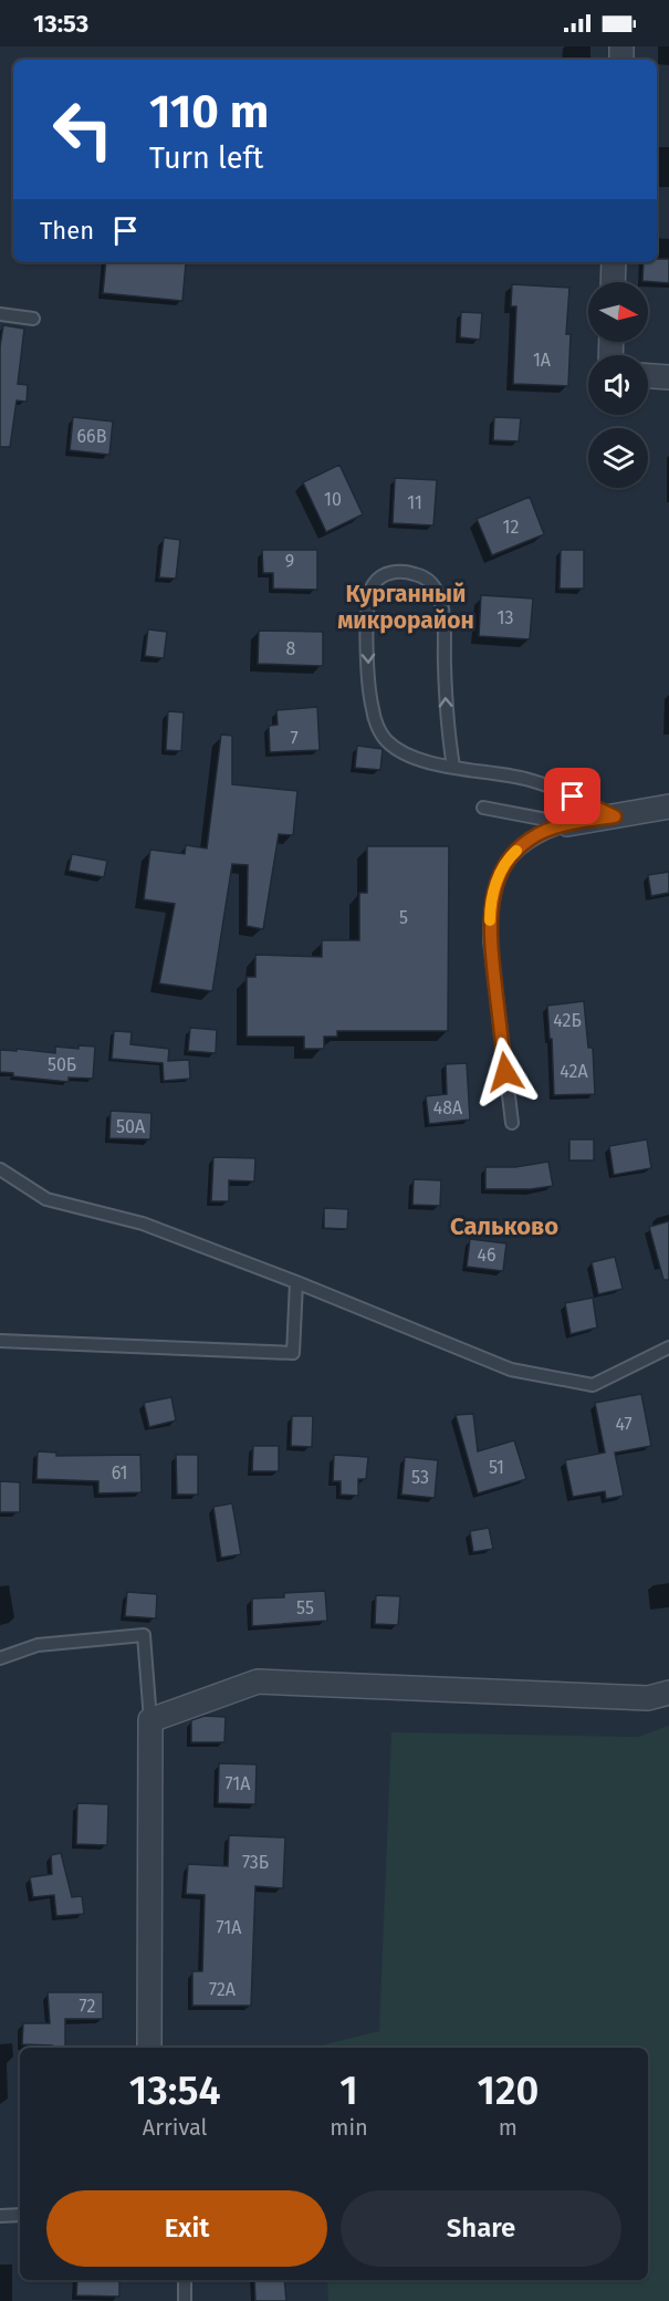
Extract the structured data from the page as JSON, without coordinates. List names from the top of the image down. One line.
{"districts":["Курганный микрорайон","Сальково"],"house_numbers":["1А","66В","10","11","12","9","13","8","7","5","42Б","50Б","42А","48А","50А","46","47","51","61","53","55","71А","73Б","71А","72А","72"],"north":"right","page":{"status":"13:53","turn":["110 m","Turn left"],"then":"Then","eta":["13:54","Arrival","1","min","120","m"],"buttons":["Exit","Share"]}}
